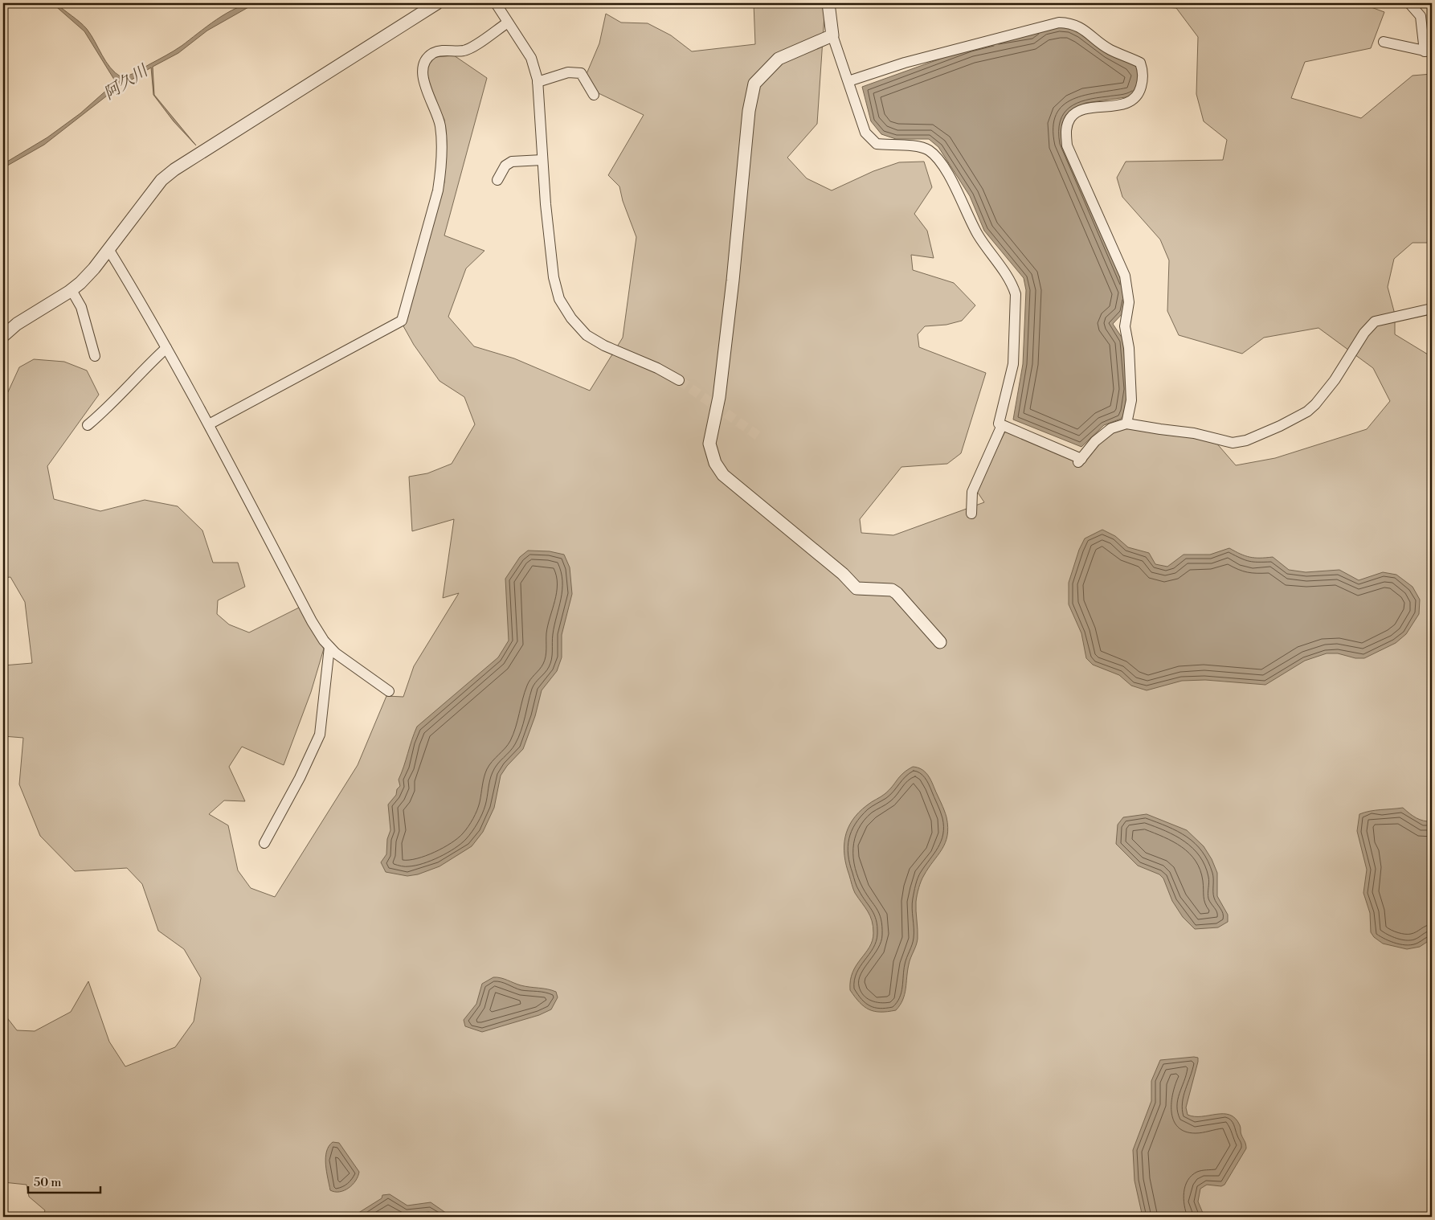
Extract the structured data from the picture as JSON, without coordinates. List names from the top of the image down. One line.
{"water":["阿久川"],"scale_bar":"50 m"}
